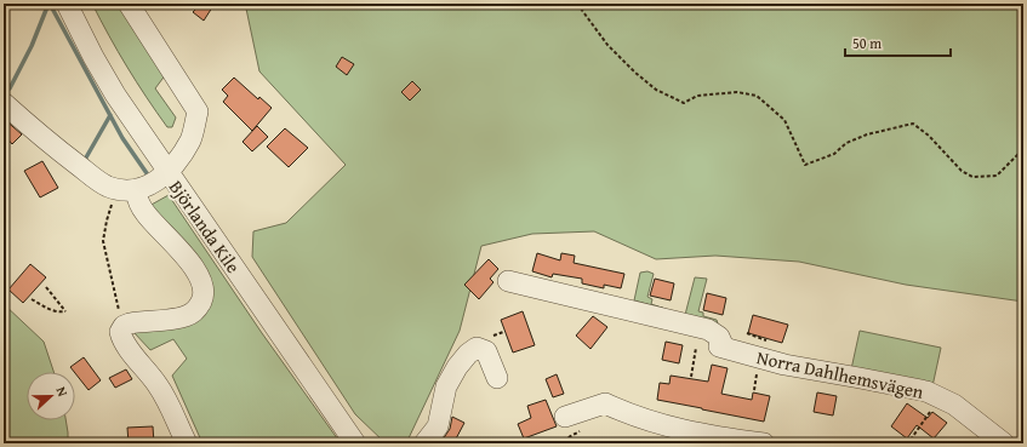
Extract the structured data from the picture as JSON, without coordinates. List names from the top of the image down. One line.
{"streets":{"street":["Björlanda Kile","Norra Dahlhemsvägen"]},"scale_bar":"50 m","north":"right"}
